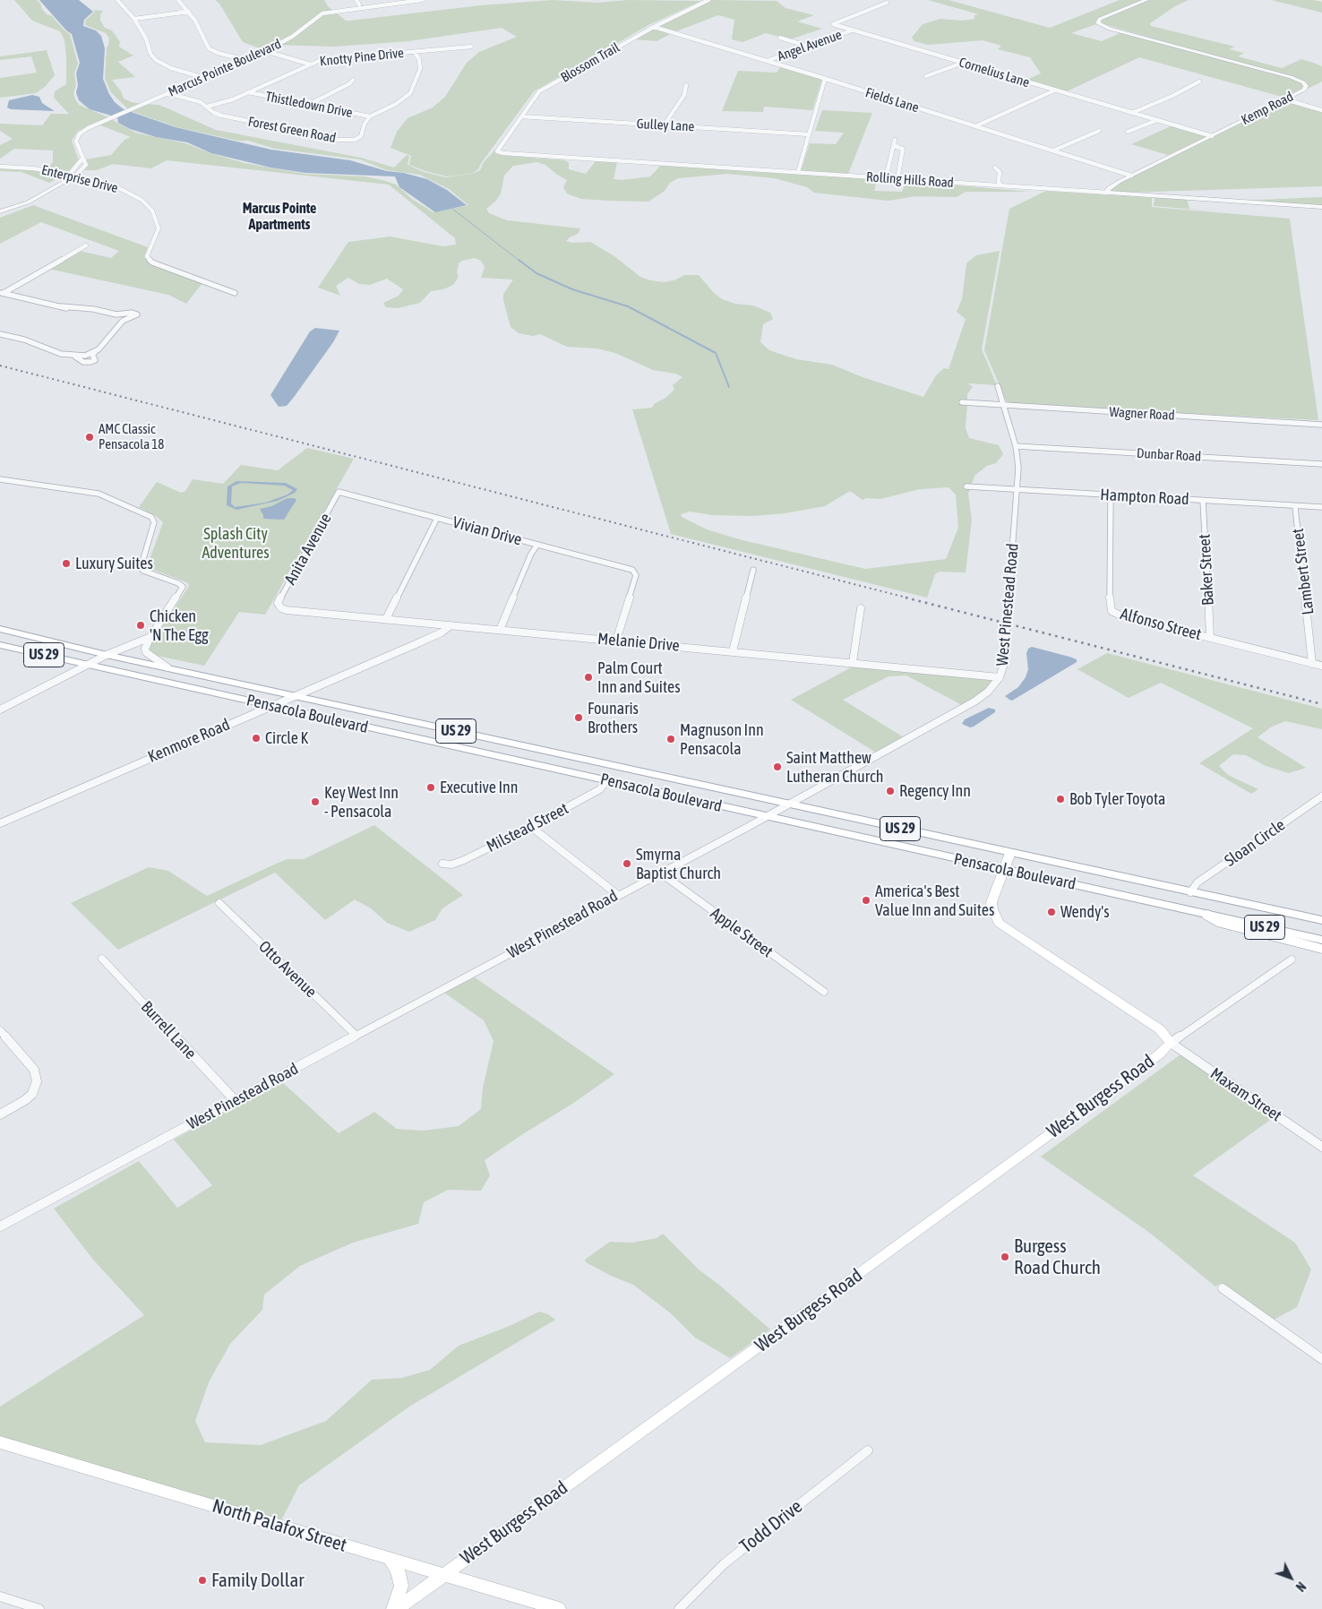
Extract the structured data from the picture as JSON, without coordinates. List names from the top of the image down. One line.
{"streets":{"main road":["US 29","Pensacola Boulevard","West Burgess Road","North Palafox Street"],"street":["Angel Avenue","Knotty Pine Drive","Blossom Trail","Marcus Pointe Boulevard","Cornelius Lane","Fields Lane","Thistledown Drive","Kemp Road","Gulley Lane","Forest Green Road","Enterprise Drive","Rolling Hills Road","Wagner Road","Dunbar Road","Hampton Road","Vivian Drive","Anita Avenue","Baker Street","Lambert Street","West Pinestead Road","Alfonso Street","Melanie Drive","Kenmore Road","Milstead Street","Sloan Circle","Apple Street","Otto Avenue","Burrell Lane","Maxam Street","Todd Drive"]},"crossings":[["Angel Avenue","Cornelius Lane"],["Angel Avenue","Fields Lane"],["Knotty Pine Drive","Thistledown Drive"],["Knotty Pine Drive","Forest Green Road"],["Blossom Trail","Fields Lane"],["Blossom Trail","Gulley Lane"],["Blossom Trail","Rolling Hills Road"],["Marcus Pointe Boulevard","Forest Green Road"],["Cornelius Lane","Kemp Road"],["Fields Lane","Kemp Road"],["Thistledown Drive","Forest Green Road"],["Kemp Road","Rolling Hills Road"],["Wagner Road","West Pinestead Road"],["Dunbar Road","West Pinestead Road"],["Hampton Road","Baker Street"],["Hampton Road","Lambert Street"],["Hampton Road","West Pinestead Road"],["Hampton Road","Alfonso Street"],["Vivian Drive","Anita Avenue"],["Vivian Drive","Melanie Drive"],["Anita Avenue","Melanie Drive"],["Baker Street","Alfonso Street"],["Lambert Street","Alfonso Street"],["West Pinestead Road","Melanie Drive"],["West Pinestead Road","Pensacola Boulevard"],["West Pinestead Road","Apple Street"],["West Pinestead Road","Otto Avenue"],["West Pinestead Road","Burrell Lane"],["Melanie Drive","Kenmore Road"],["US 29","Pensacola Boulevard"],["Pensacola Boulevard","Kenmore Road"],["Pensacola Boulevard","Milstead Street"],["Pensacola Boulevard","Sloan Circle"],["Maxam Street","West Burgess Road"],["West Burgess Road","North Palafox Street"]],"districts":["Marcus Pointe Apartments"],"parks":["Splash City Adventures"],"places":["AMC Classic Pensacola 18","Luxury Suites","Chicken 'N The Egg","Palm Court Inn and Suites","Founaris Brothers","Circle K","Magnuson Inn Pensacola","Saint Matthew Lutheran Church","Executive Inn","Regency Inn","Bob Tyler Toyota","Key West Inn - Pensacola","Smyrna Baptist Church","America's Best Value Inn and Suites","Wendy's","Burgess Road Church","Family Dollar"],"north":"bottom right"}
